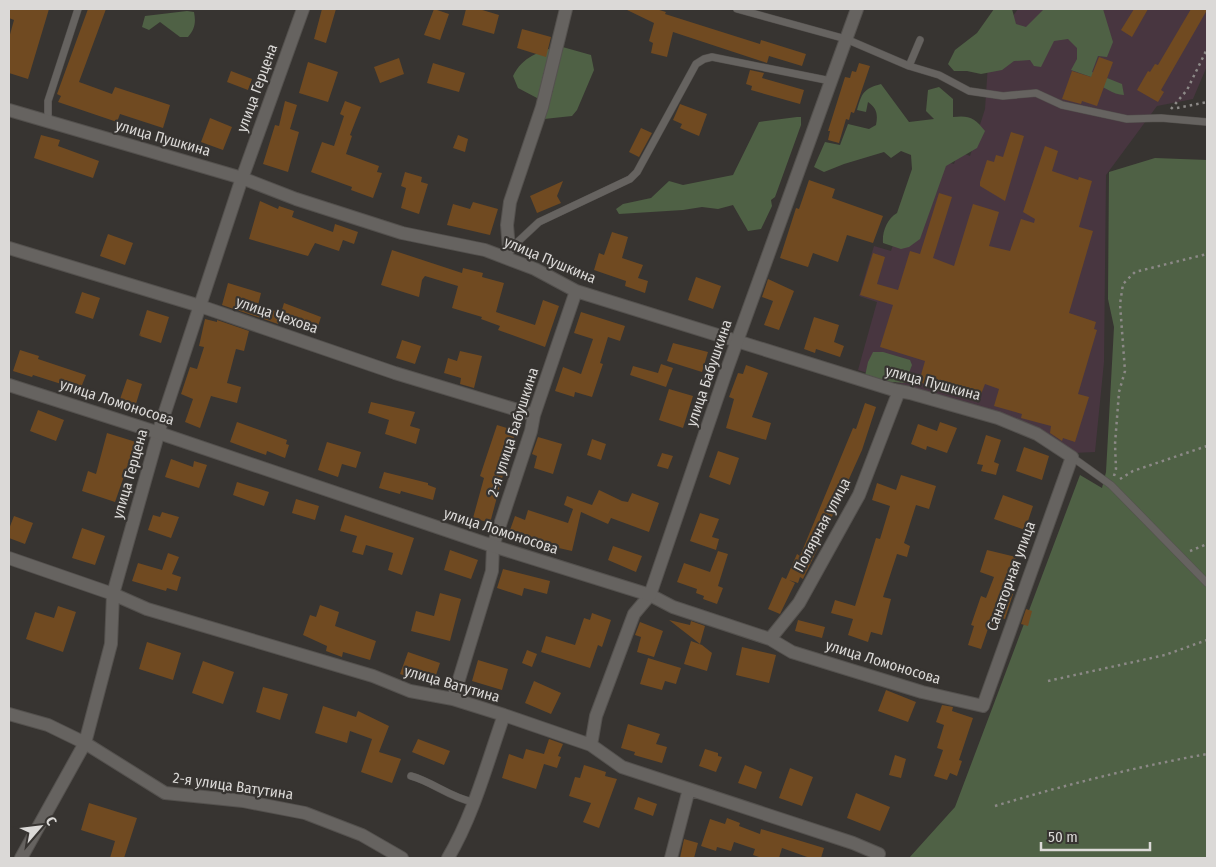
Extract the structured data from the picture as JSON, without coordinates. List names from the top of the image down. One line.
{"streets":{"street":["улица Герцена","улица Пушкина","улица Чехова","улица Бабушкина","улица Ломоносова","2-я улица Бабушкина","Полярная улица","Санаторная улица","улица Ватутина","2-я улица Ватутина"]},"crossings":[["улица Герцена","улица Пушкина"],["улица Герцена","улица Чехова"],["улица Герцена","улица Ломоносова"],["улица Герцена","улица Ватутина"],["улица Герцена","2-я улица Ватутина"],["улица Пушкина","улица Бабушкина"],["улица Пушкина","2-я улица Бабушкина"],["улица Пушкина","Полярная улица"],["улица Пушкина","Санаторная улица"],["улица Чехова","2-я улица Бабушкина"],["улица Бабушкина","улица Ломоносова"],["улица Бабушкина","улица Ватутина"],["улица Ломоносова","2-я улица Бабушкина"],["улица Ломоносова","Полярная улица"],["улица Ломоносова","Санаторная улица"],["2-я улица Бабушкина","улица Ватутина"]],"scale_bar":"50 m","north":"top right"}
